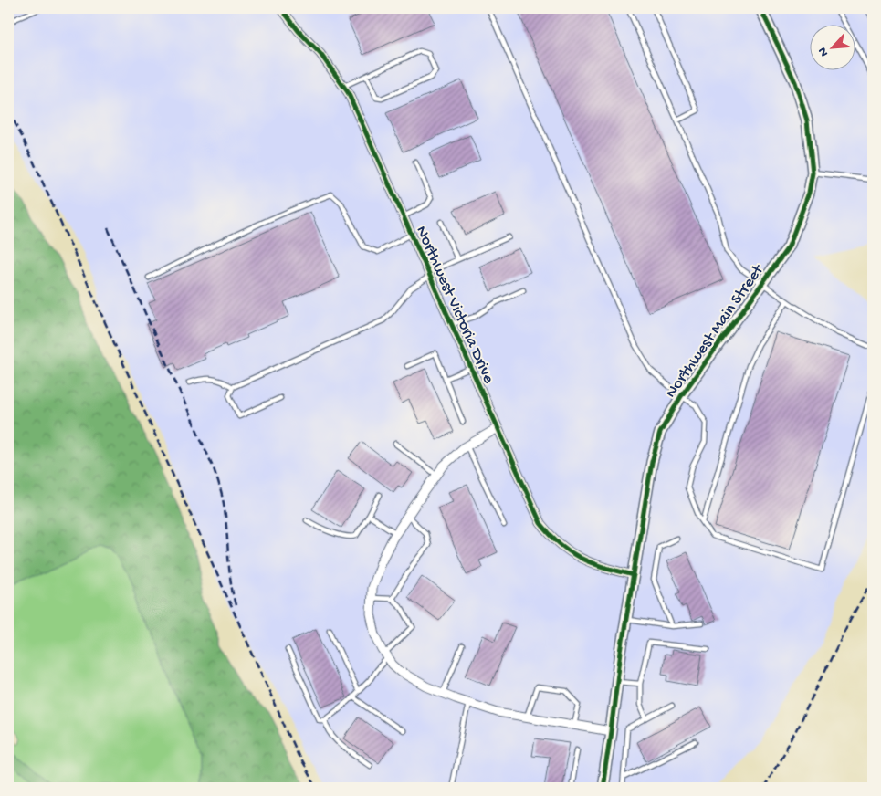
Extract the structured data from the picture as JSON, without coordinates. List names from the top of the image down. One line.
{"streets":{"street":["Northwest Victoria Drive","Northwest Main Street"]},"crossings":[["Northwest Victoria Drive","Northwest Main Street"]],"north":"bottom left"}
